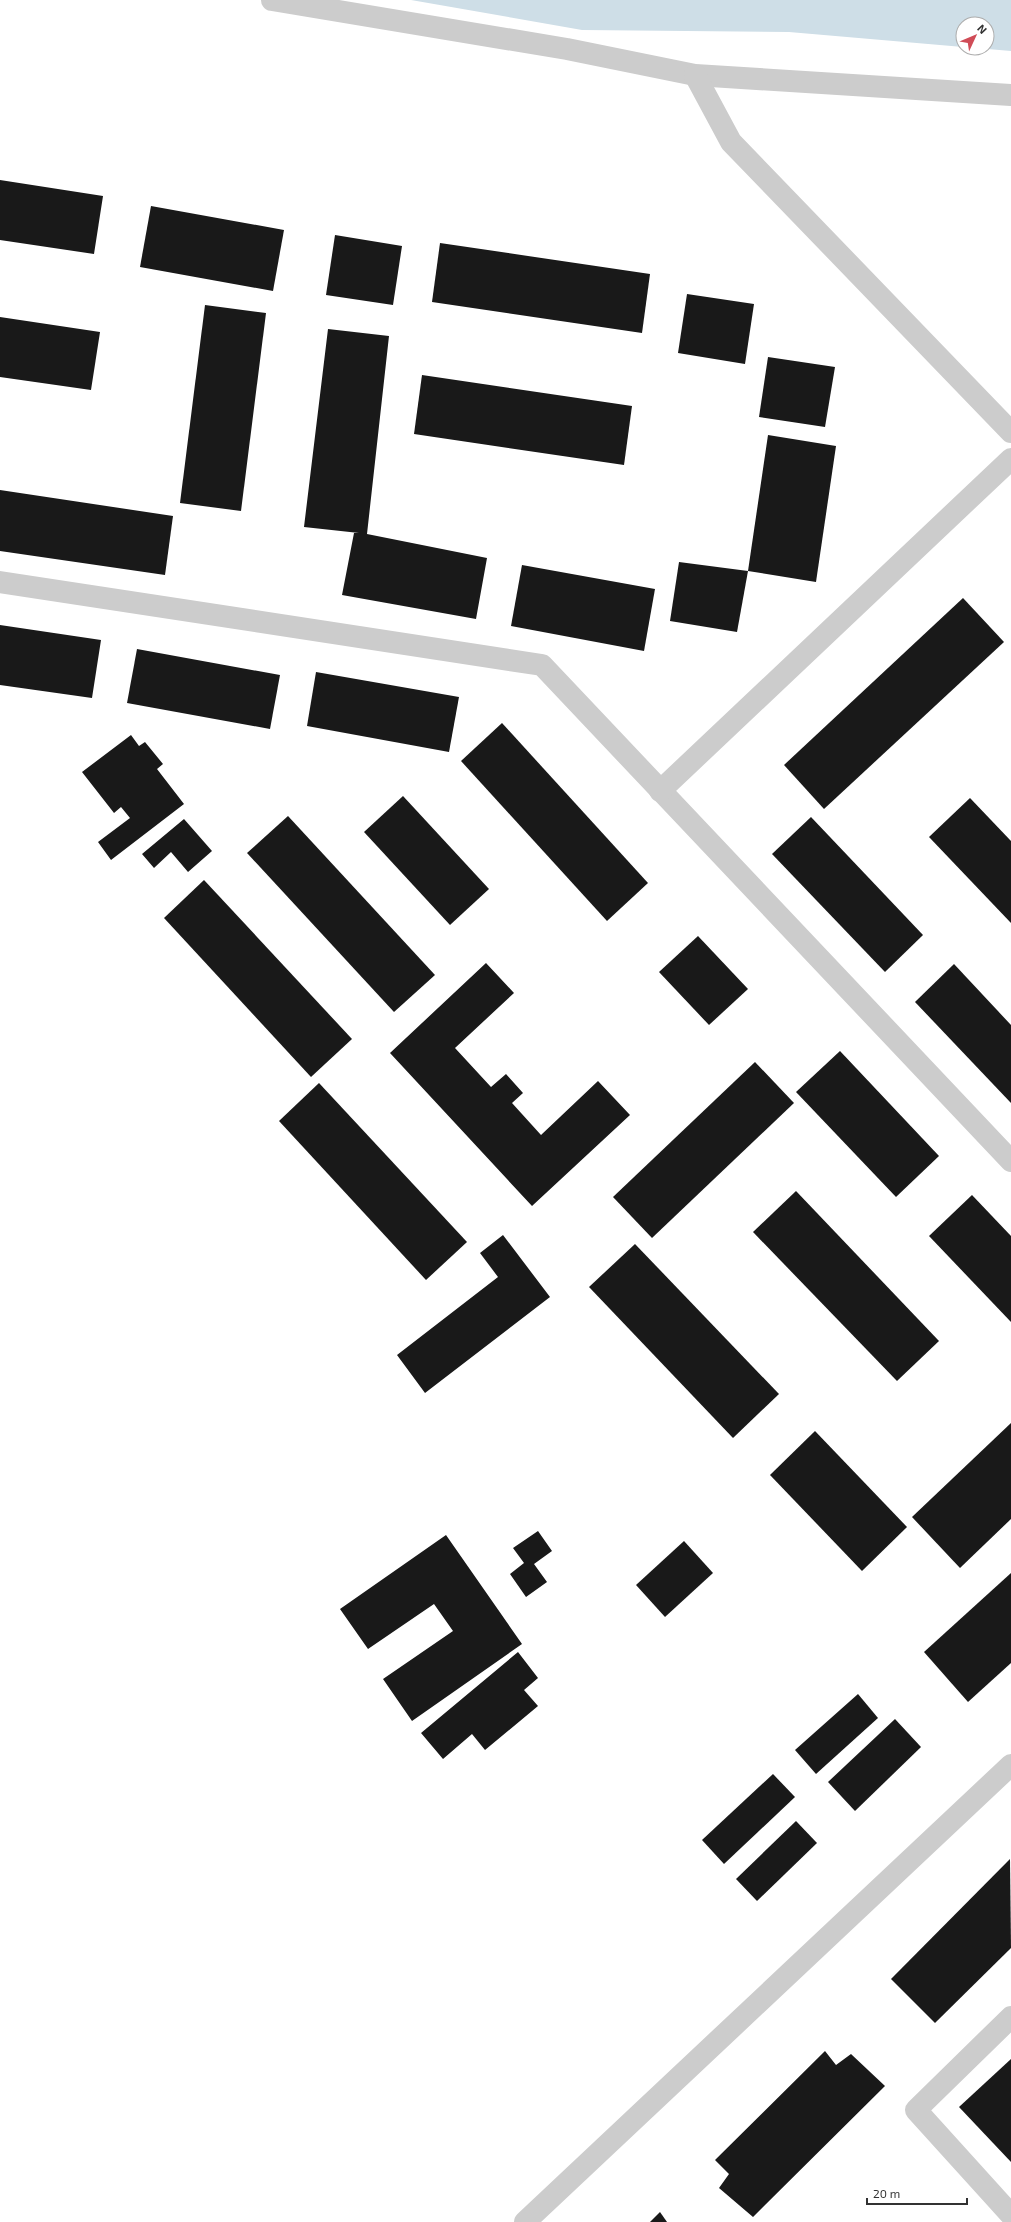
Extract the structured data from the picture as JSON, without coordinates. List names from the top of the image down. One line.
{"scale_bar":"20 m","north":"top right"}
